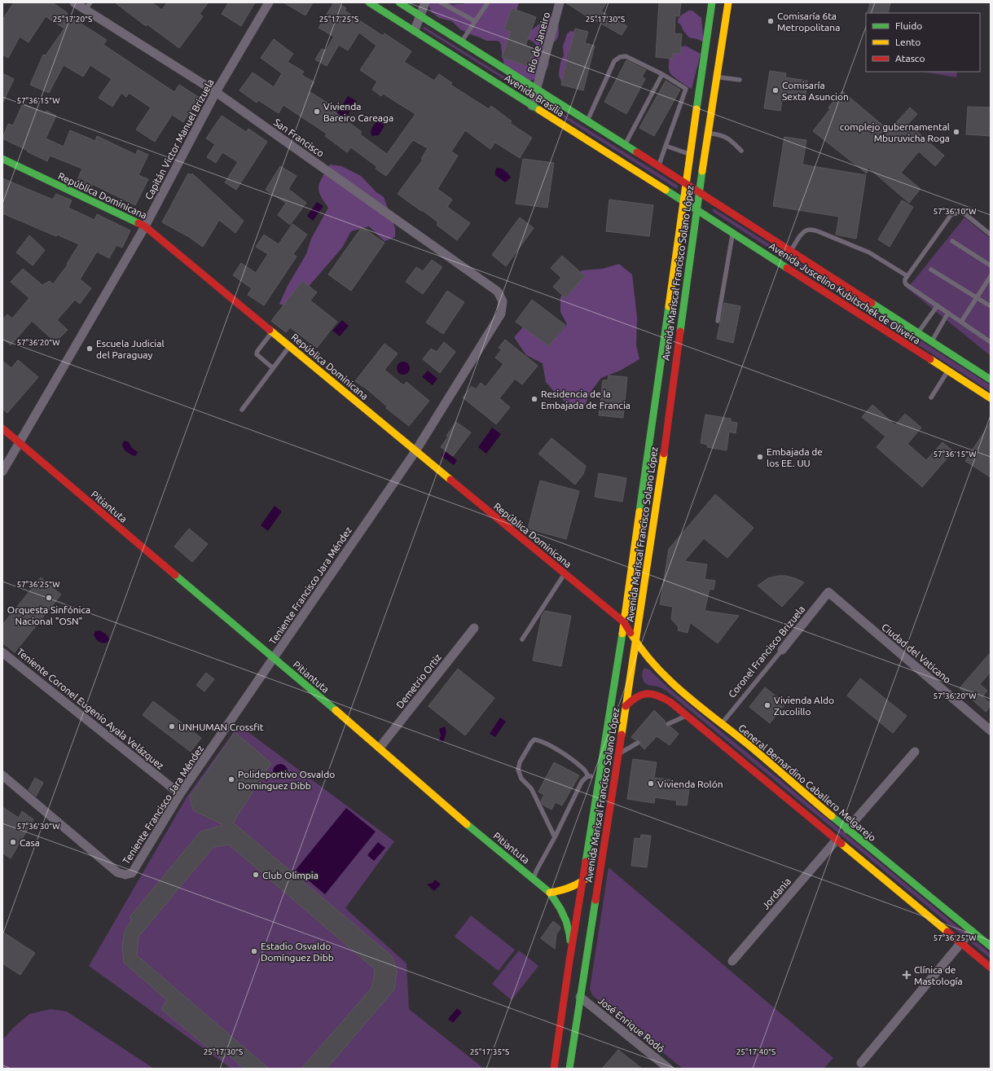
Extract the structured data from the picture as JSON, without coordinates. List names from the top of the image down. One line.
{"streets":{"main road":["Avenida Brasilia","República Dominicana","Avenida Mariscal Francisco Solano López","Avenida Juscelino Kubitschek de Oliveira","Pitiantuta","General Bernardino Caballero Melgarejo"],"street":["Río de Janeiro","San Francisco","Capitán Victor Manuel Brizuela","Teniente Francisco Jara Méndez","Coronel Francisco Brizuela","Ciudad del Vaticano","Demetrio Ortiz","Teniente Coronel Eugenio Ayala Velázquez","Jordania","José Enrique Rodó"]},"crossings":[["Río de Janeiro","Avenida Brasilia"],["Avenida Brasilia","Avenida Mariscal Francisco Solano López"],["Avenida Brasilia","Avenida Juscelino Kubitschek de Oliveira"],["San Francisco","Capitán Victor Manuel Brizuela"],["San Francisco","Teniente Francisco Jara Méndez"],["Capitán Victor Manuel Brizuela","República Dominicana"],["Capitán Victor Manuel Brizuela","Pitiantuta"],["República Dominicana","Avenida Mariscal Francisco Solano López"],["República Dominicana","Teniente Francisco Jara Méndez"],["República Dominicana","General Bernardino Caballero Melgarejo"],["Avenida Mariscal Francisco Solano López","Avenida Juscelino Kubitschek de Oliveira"],["Avenida Mariscal Francisco Solano López","Pitiantuta"],["Avenida Mariscal Francisco Solano López","General Bernardino Caballero Melgarejo"],["Avenida Mariscal Francisco Solano López","José Enrique Rodó"],["Pitiantuta","Teniente Francisco Jara Méndez"],["Pitiantuta","Demetrio Ortiz"],["Teniente Francisco Jara Méndez","Teniente Coronel Eugenio Ayala Velázquez"],["Coronel Francisco Brizuela","Ciudad del Vaticano"],["Coronel Francisco Brizuela","General Bernardino Caballero Melgarejo"],["General Bernardino Caballero Melgarejo","Jordania"]],"places":{"other":["Comisaría 6ta Metropolitana","Comisaría Sexta Asuncion","Vivienda Bareiro Careaga","complejo gubernamental Mburuvicha Roga","Escuela Judicial del Paraguay","Residencia de la Embajada de Francia","Embajada de los EE. UU","Orquesta Sinfónica Nacional \"OSN\"","Vivienda Aldo Zucolillo","UNHUMAN Crossfit","Polideportivo Osvaldo Dominguez Dibb","Vivienda Rolón","Casa","Club Olimpia","Estadio Osvaldo Domínguez Dibb"],"health":["Clínica de Mastología"]},"legend":["Fluido","Lento","Atasco"],"coordinates":["25°17'20\"S","25°17'25\"S","25°17'30\"S","57°36'15\"W","57°36'10\"W","57°36'20\"W","57°36'25\"W","57°36'30\"W","25°17'35\"S","25°17'40\"S"]}
